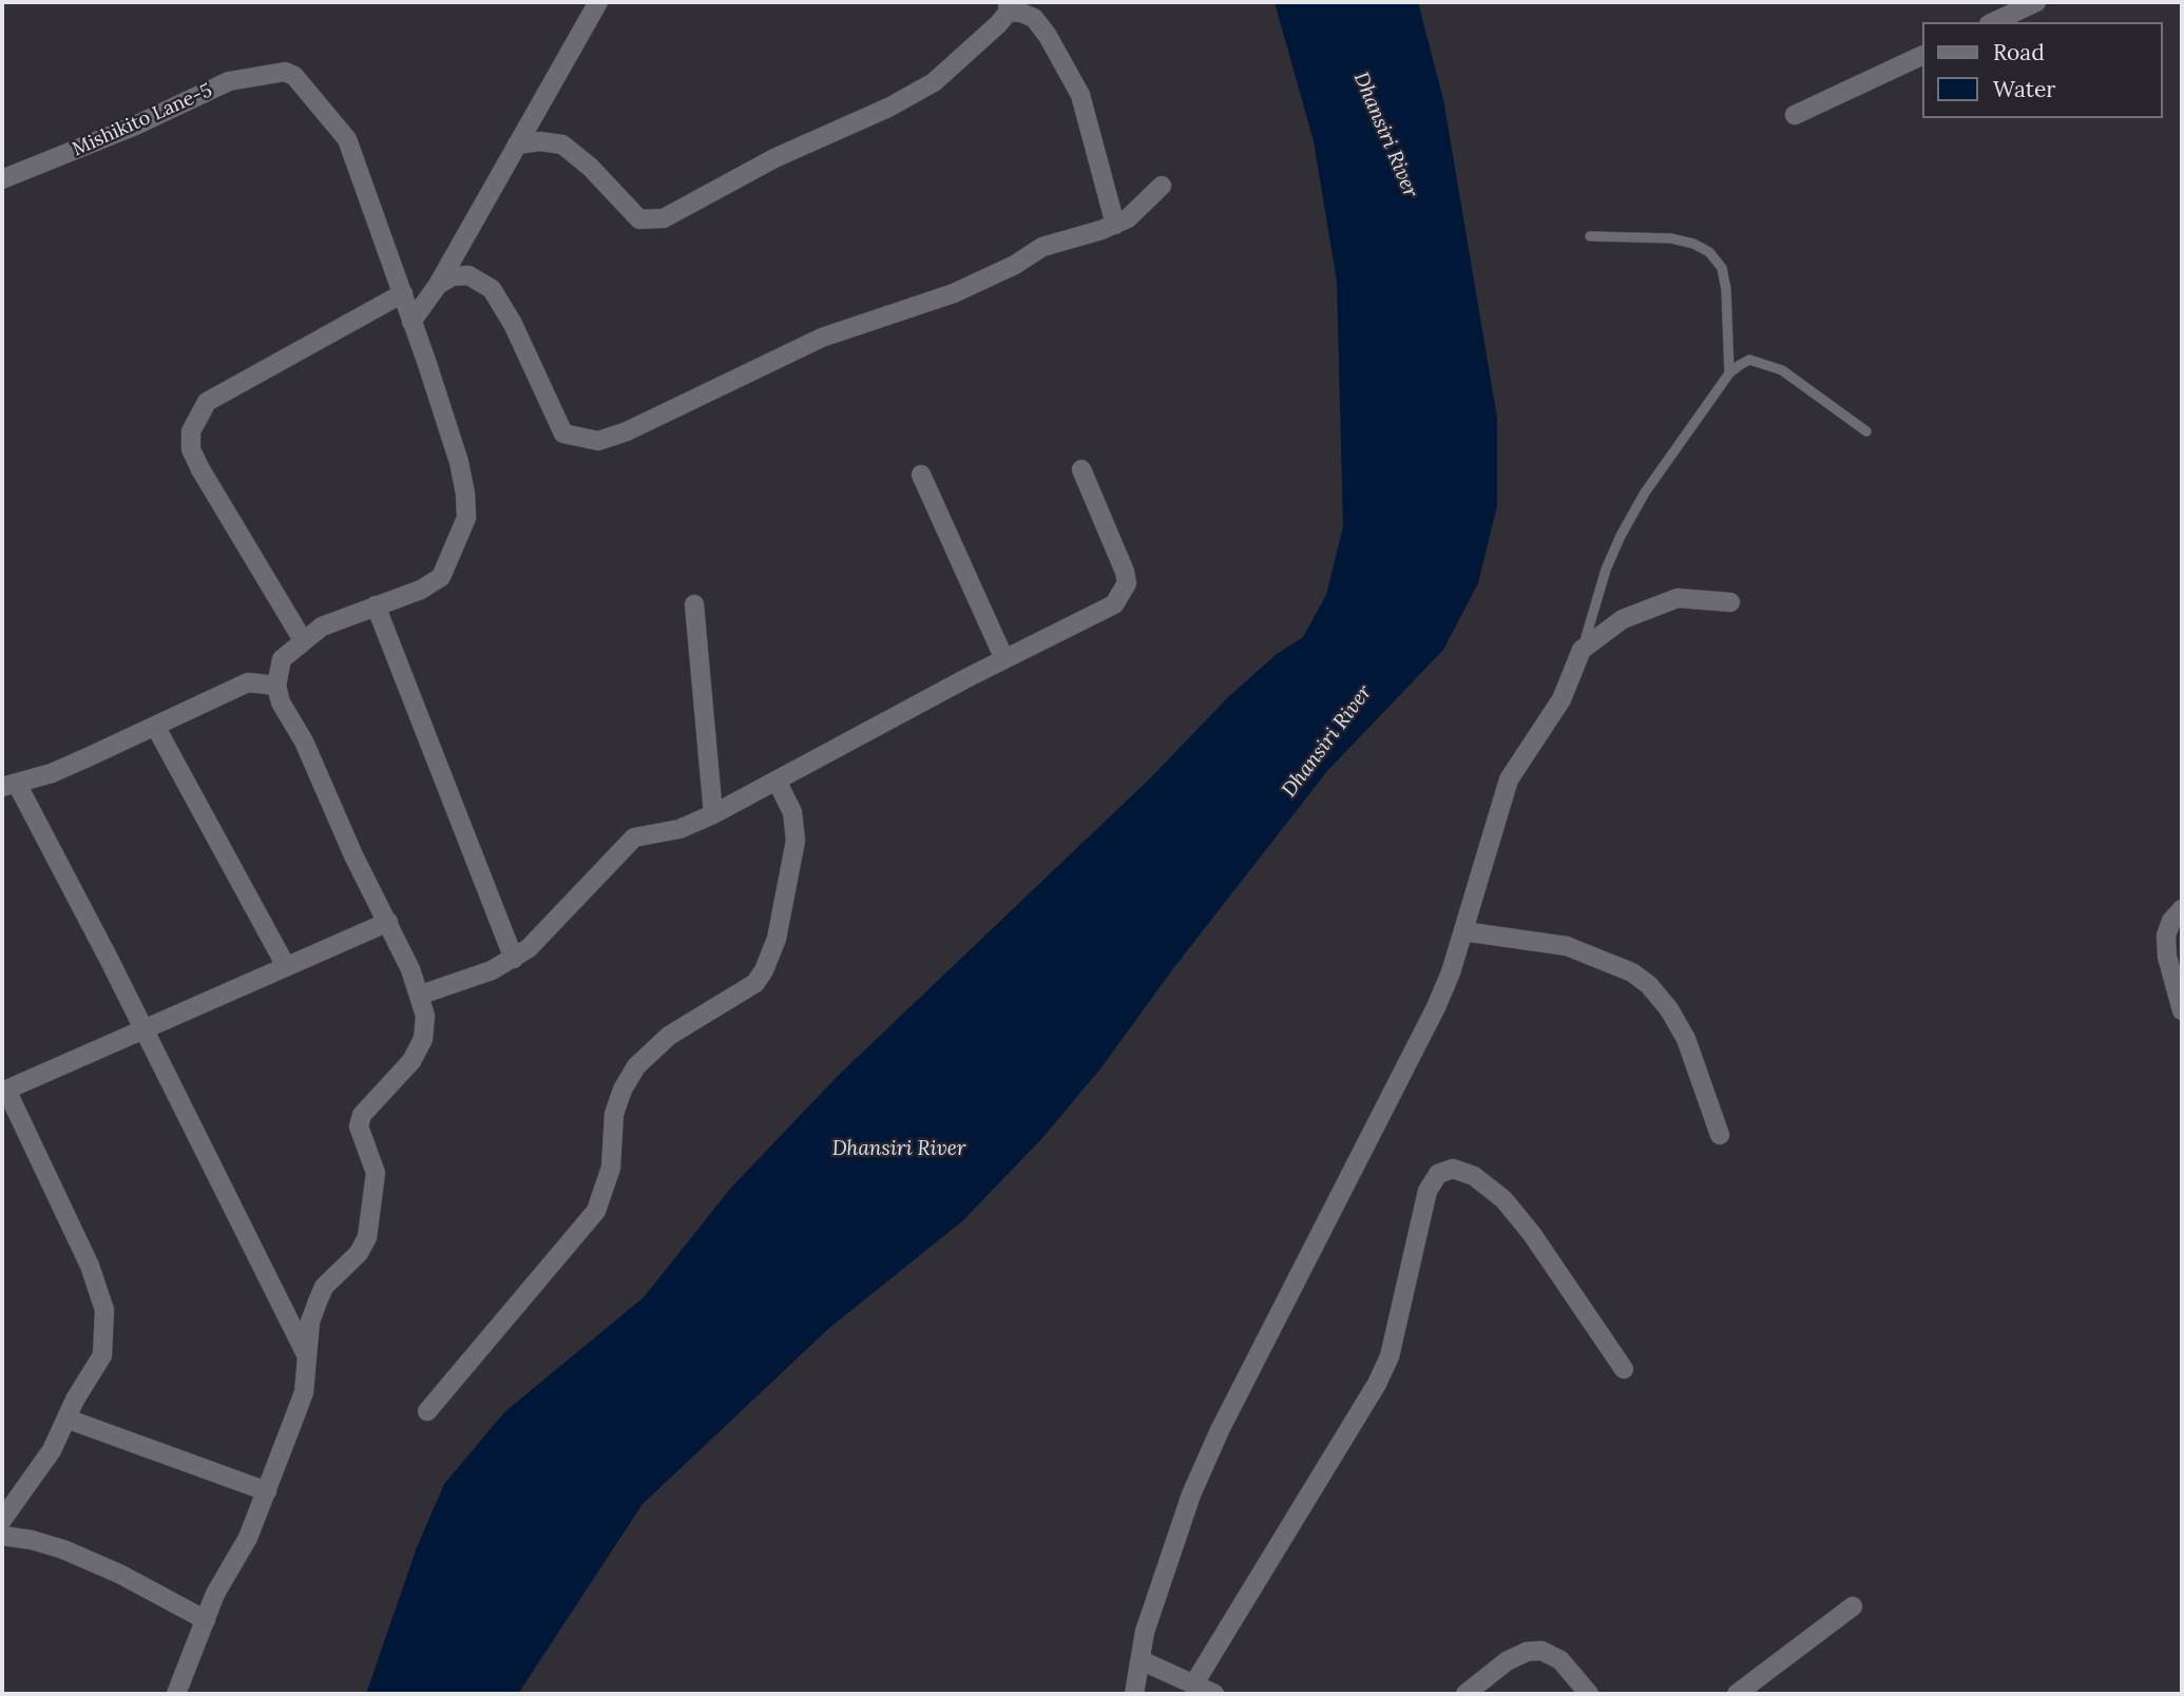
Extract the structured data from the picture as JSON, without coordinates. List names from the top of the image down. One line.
{"streets":{"street":["Mishikito Lane-5"]},"water":["Dhansiri River"],"legend":["Road","Water"]}
